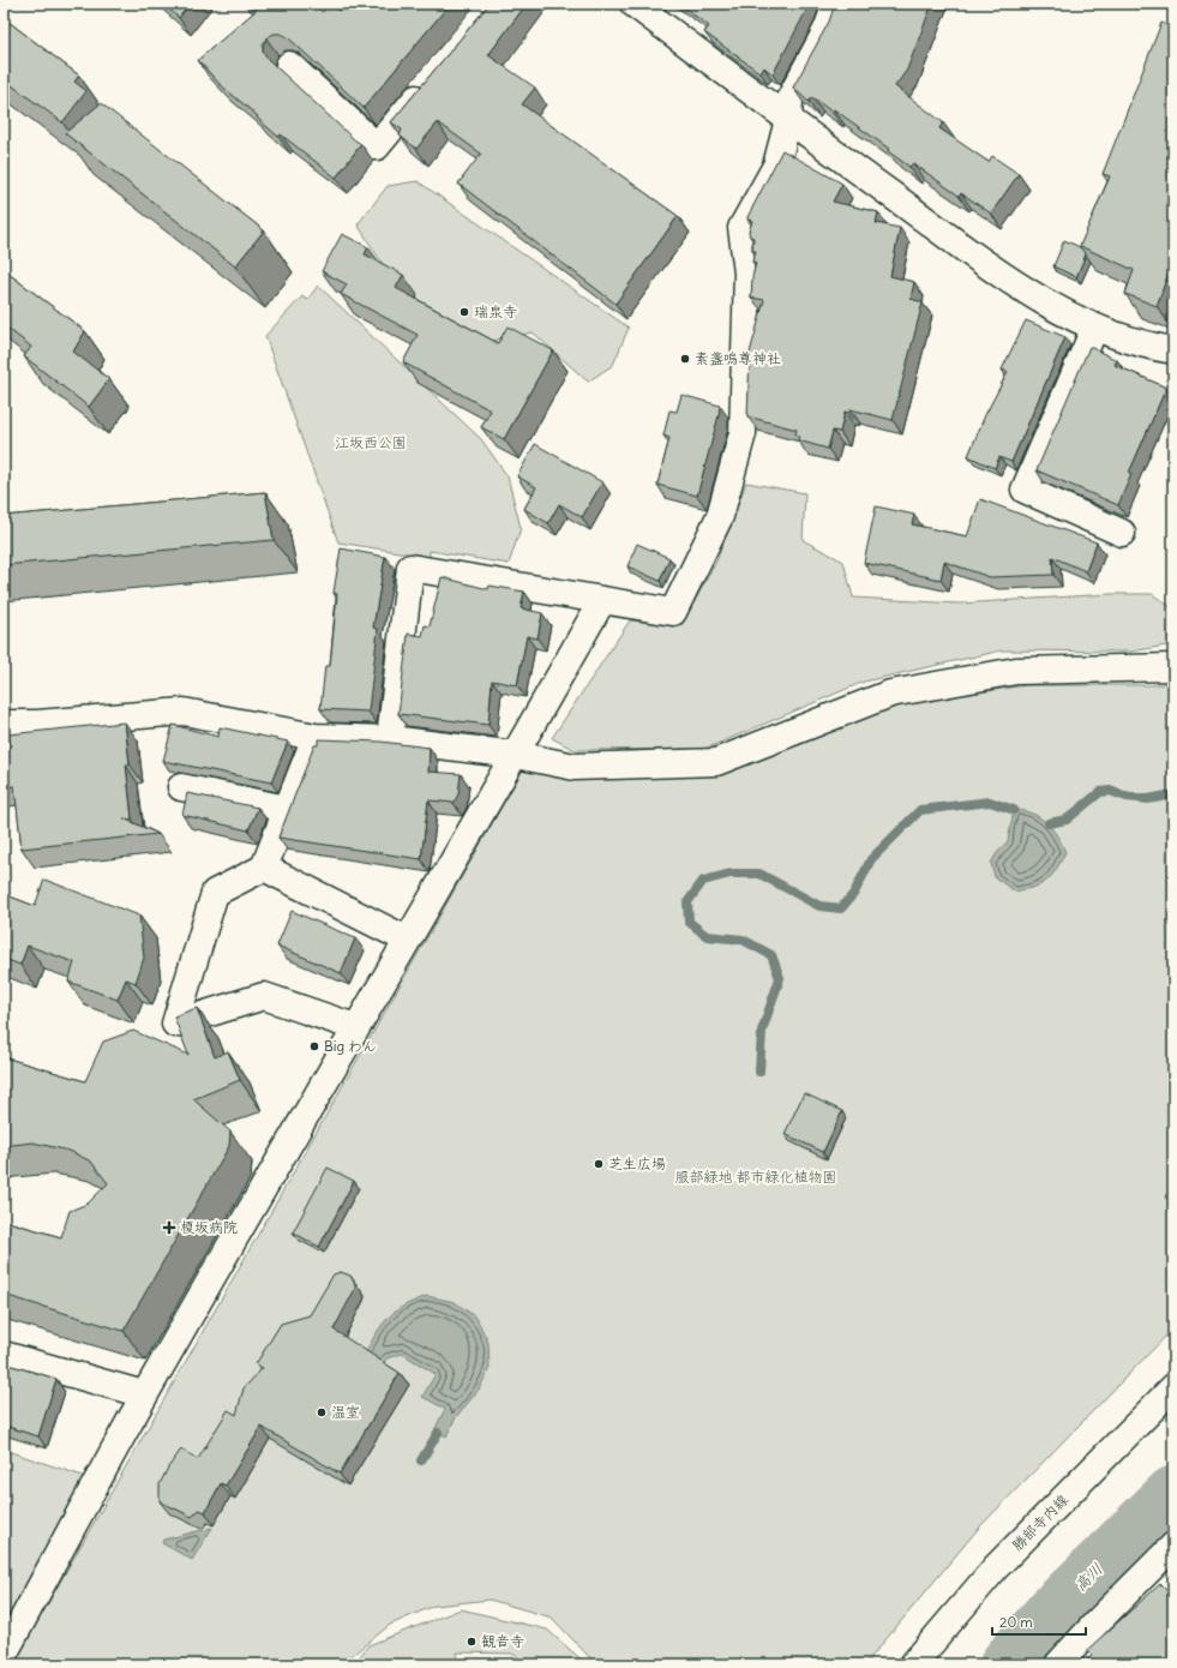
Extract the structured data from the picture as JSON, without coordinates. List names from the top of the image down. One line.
{"streets":{"street":["勝部寺内線"]},"water":["高川"],"parks":["江坂西公園","服部緑地 都市緑化植物園"],"places":{"other":["瑞泉寺","素盞嗚尊神社","Big わん","芝生広場","温室","観音寺"],"health":["榎坂病院"]},"scale_bar":"20 m"}
